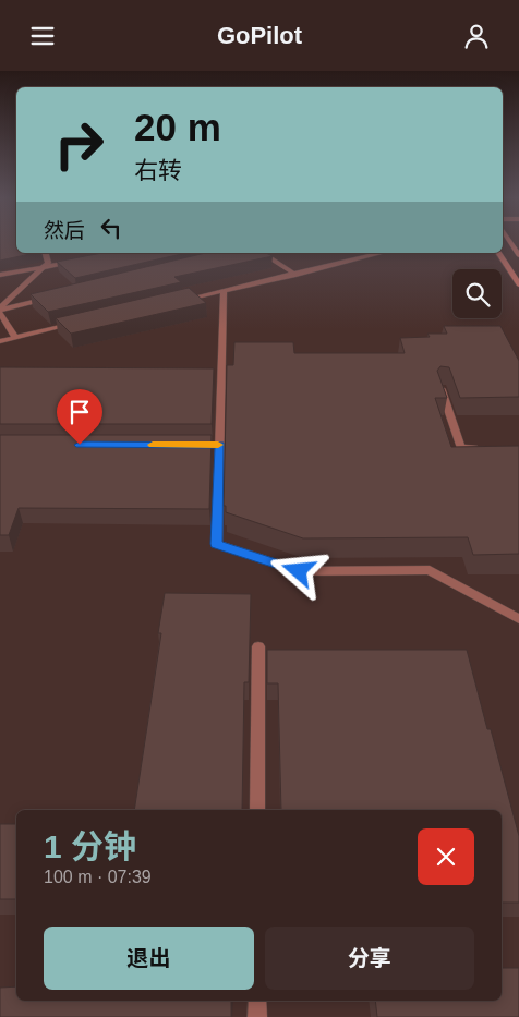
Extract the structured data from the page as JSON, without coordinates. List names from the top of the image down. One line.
{"page":{"header":"GoPilot","turn":["20 m","右转"],"then":"然后","heading":["1 分钟","100 m · 07:39"],"buttons":["退出","分享"]}}
